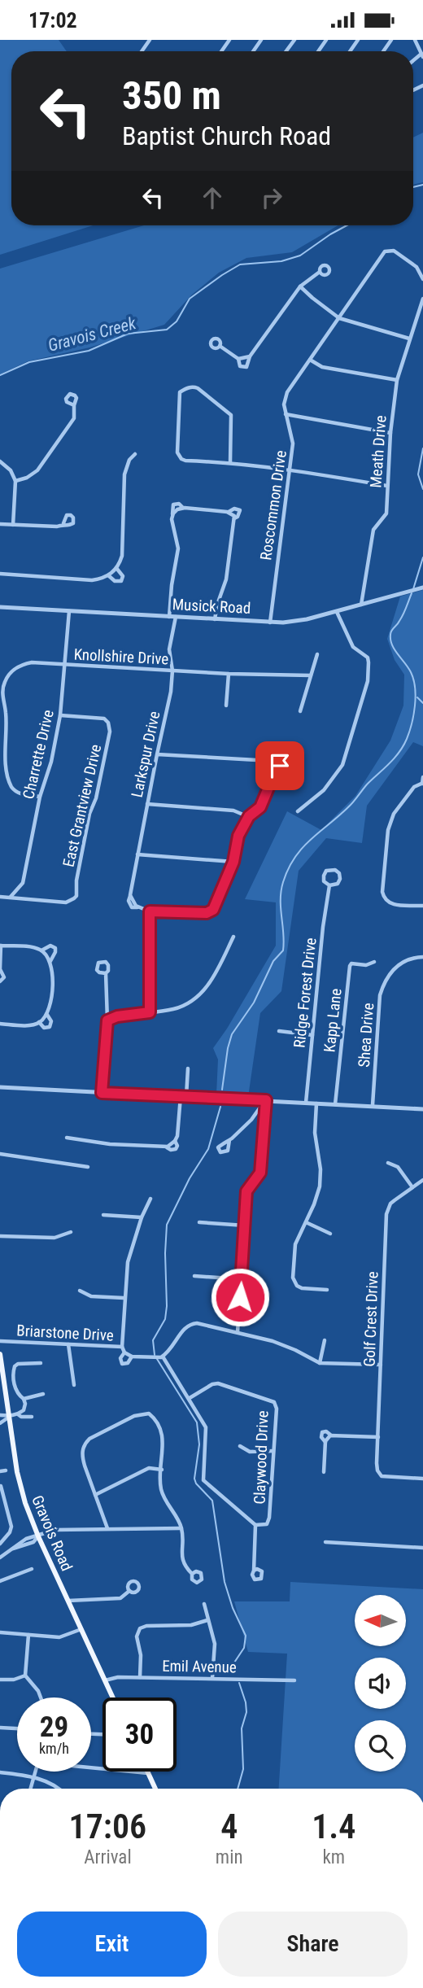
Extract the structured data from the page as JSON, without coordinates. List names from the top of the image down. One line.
{"streets":{"main road":["Gravois Road"],"street":["Meath Drive","Roscommon Drive","Musick Road","Knollshire Drive","Charrette Drive","Larkspur Drive","East Grantview Drive","Ridge Forest Drive","Kapp Lane","Shea Drive","Golf Crest Drive","Briarstone Drive","Claywood Drive","Emil Avenue"]},"crossings":[["Meath Drive","Musick Road"],["Roscommon Drive","Musick Road"],["Musick Road","Charrette Drive"],["Musick Road","Larkspur Drive"],["Knollshire Drive","Charrette Drive"],["Knollshire Drive","Larkspur Drive"],["Charrette Drive","East Grantview Drive"],["Gravois Road","Emil Avenue"]],"water":["Gravois Creek"],"north":"left","page":{"status":"17:02","turn":["350 m","Baptist Church Road"],"speed":"29 km/h","limit":"30","eta":["17:06","Arrival","4","min","1.4","km"],"buttons":["Exit","Share"]}}
